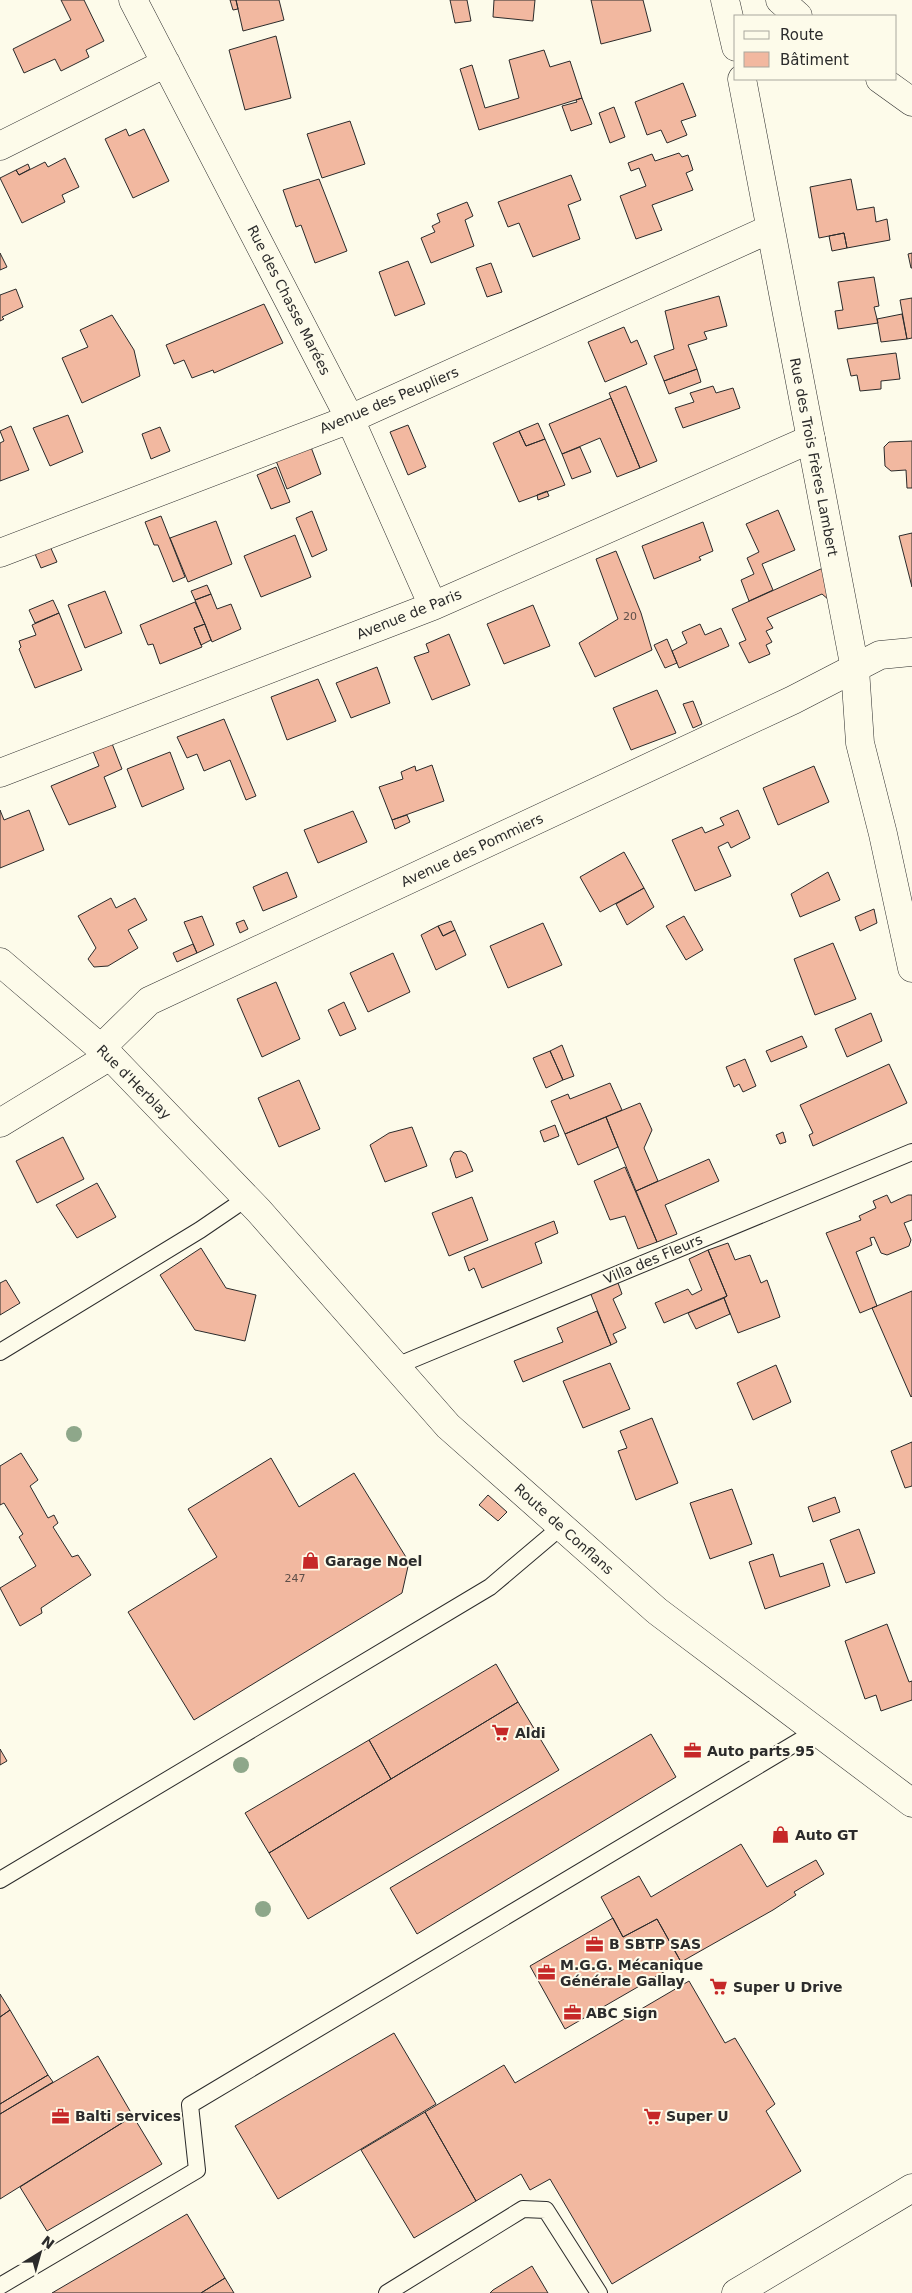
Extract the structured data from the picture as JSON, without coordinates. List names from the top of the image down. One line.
{"streets":{"street":["Rue des Chasse Marées","Avenue des Peupliers","Rue des Trois Frères Lambert","Avenue de Paris","Avenue des Pommiers","Rue d'Herblay","Route de Conflans"],"lane":["Villa des Fleurs"]},"crossings":[["Rue des Chasse Marées","Avenue des Peupliers"],["Rue des Chasse Marées","Avenue de Paris"],["Avenue des Peupliers","Rue des Trois Frères Lambert"],["Rue des Trois Frères Lambert","Avenue de Paris"],["Rue des Trois Frères Lambert","Avenue des Pommiers"],["Avenue des Pommiers","Rue d'Herblay"],["Rue d'Herblay","Route de Conflans"],["Villa des Fleurs","Route de Conflans"]],"places":{"shop":["Garage Noel","Auto GT"],"supermarket":["Aldi","Super U Drive","Super U"],"office":["Auto parts 95","B SBTP SAS","M.G.G. Mécanique Générale Gallay","ABC Sign","Balti services"]},"house_numbers":["20","247"],"legend":["Route","Bâtiment"],"north":"top right"}
